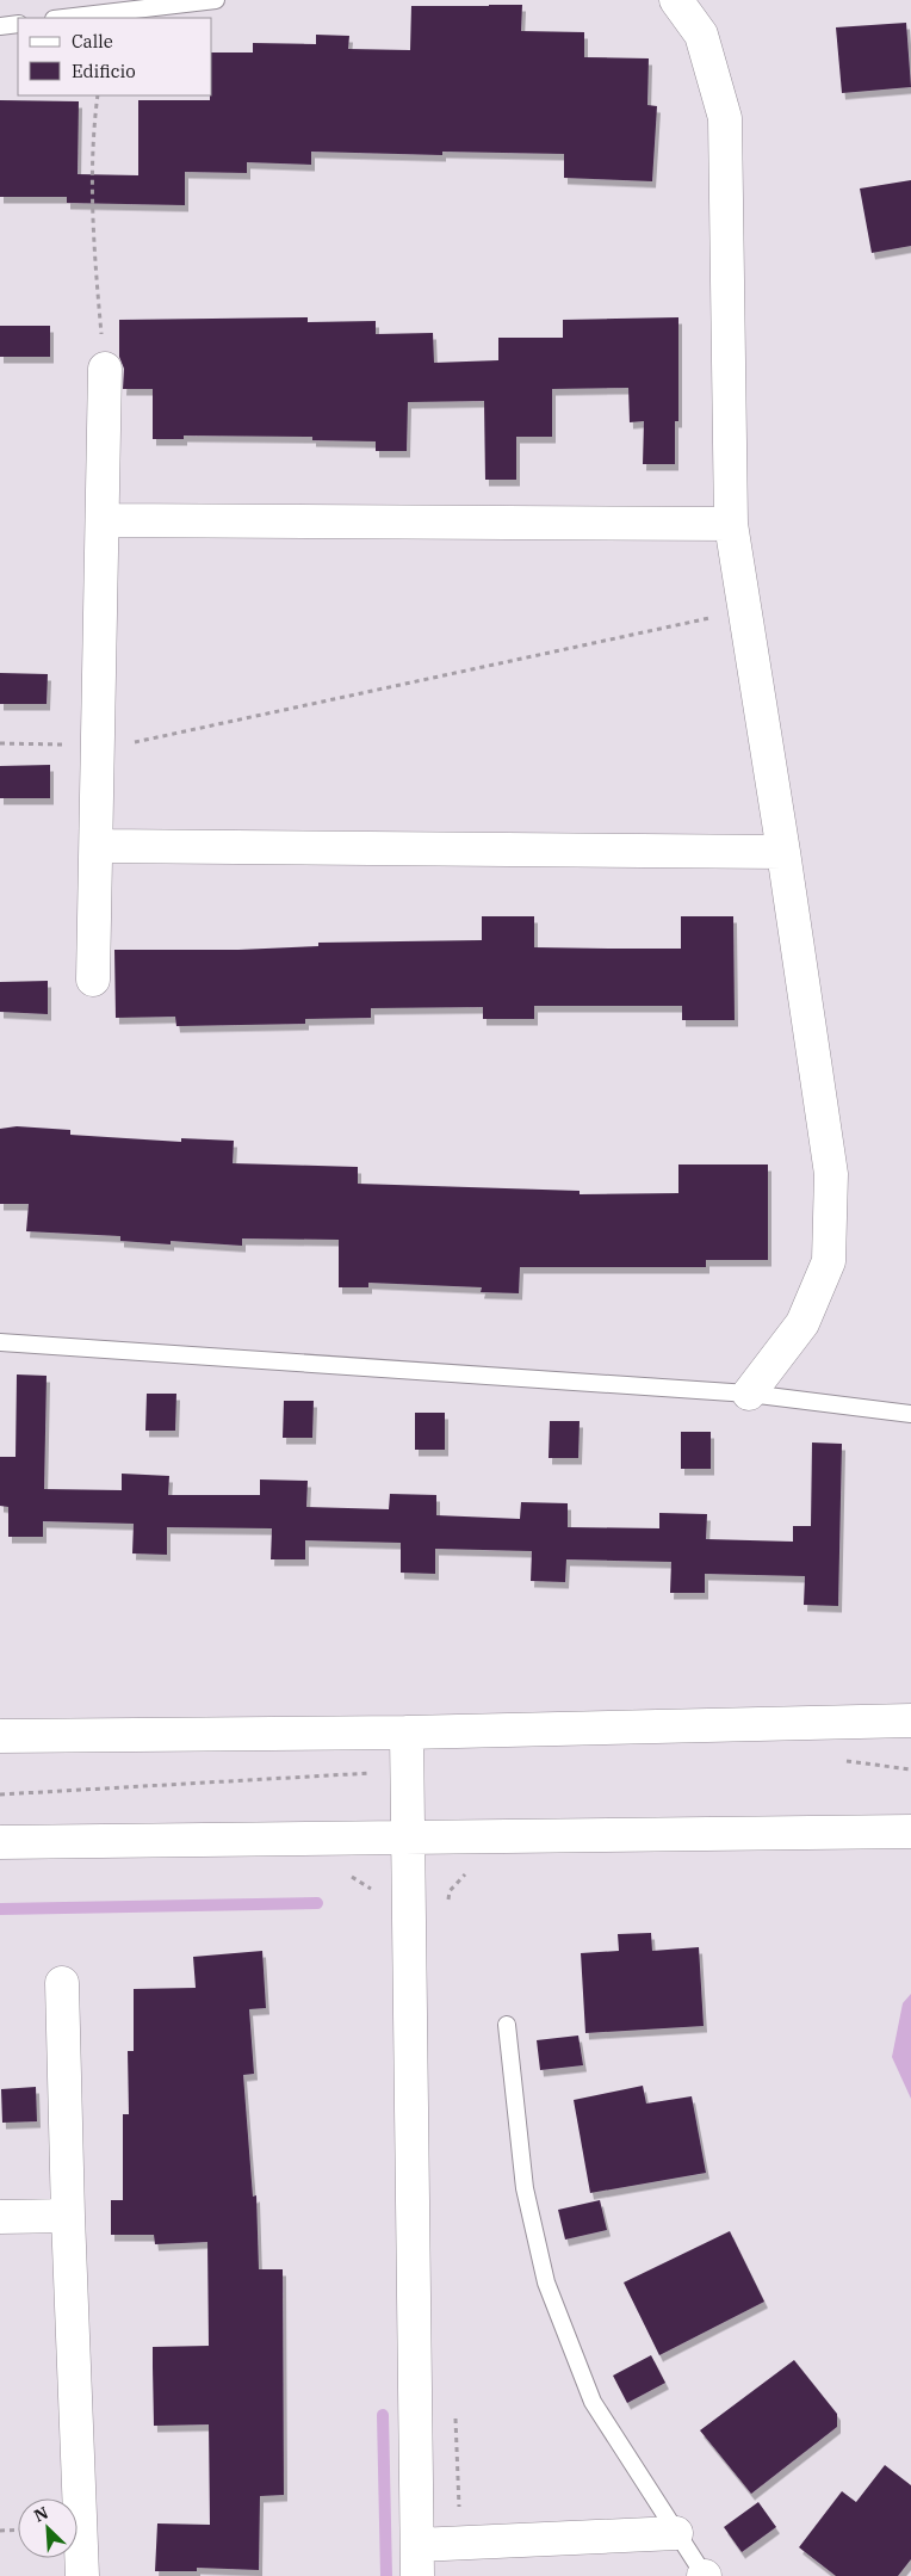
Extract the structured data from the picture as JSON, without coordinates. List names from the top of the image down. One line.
{"legend":["Calle","Edificio"],"north":"top left"}
